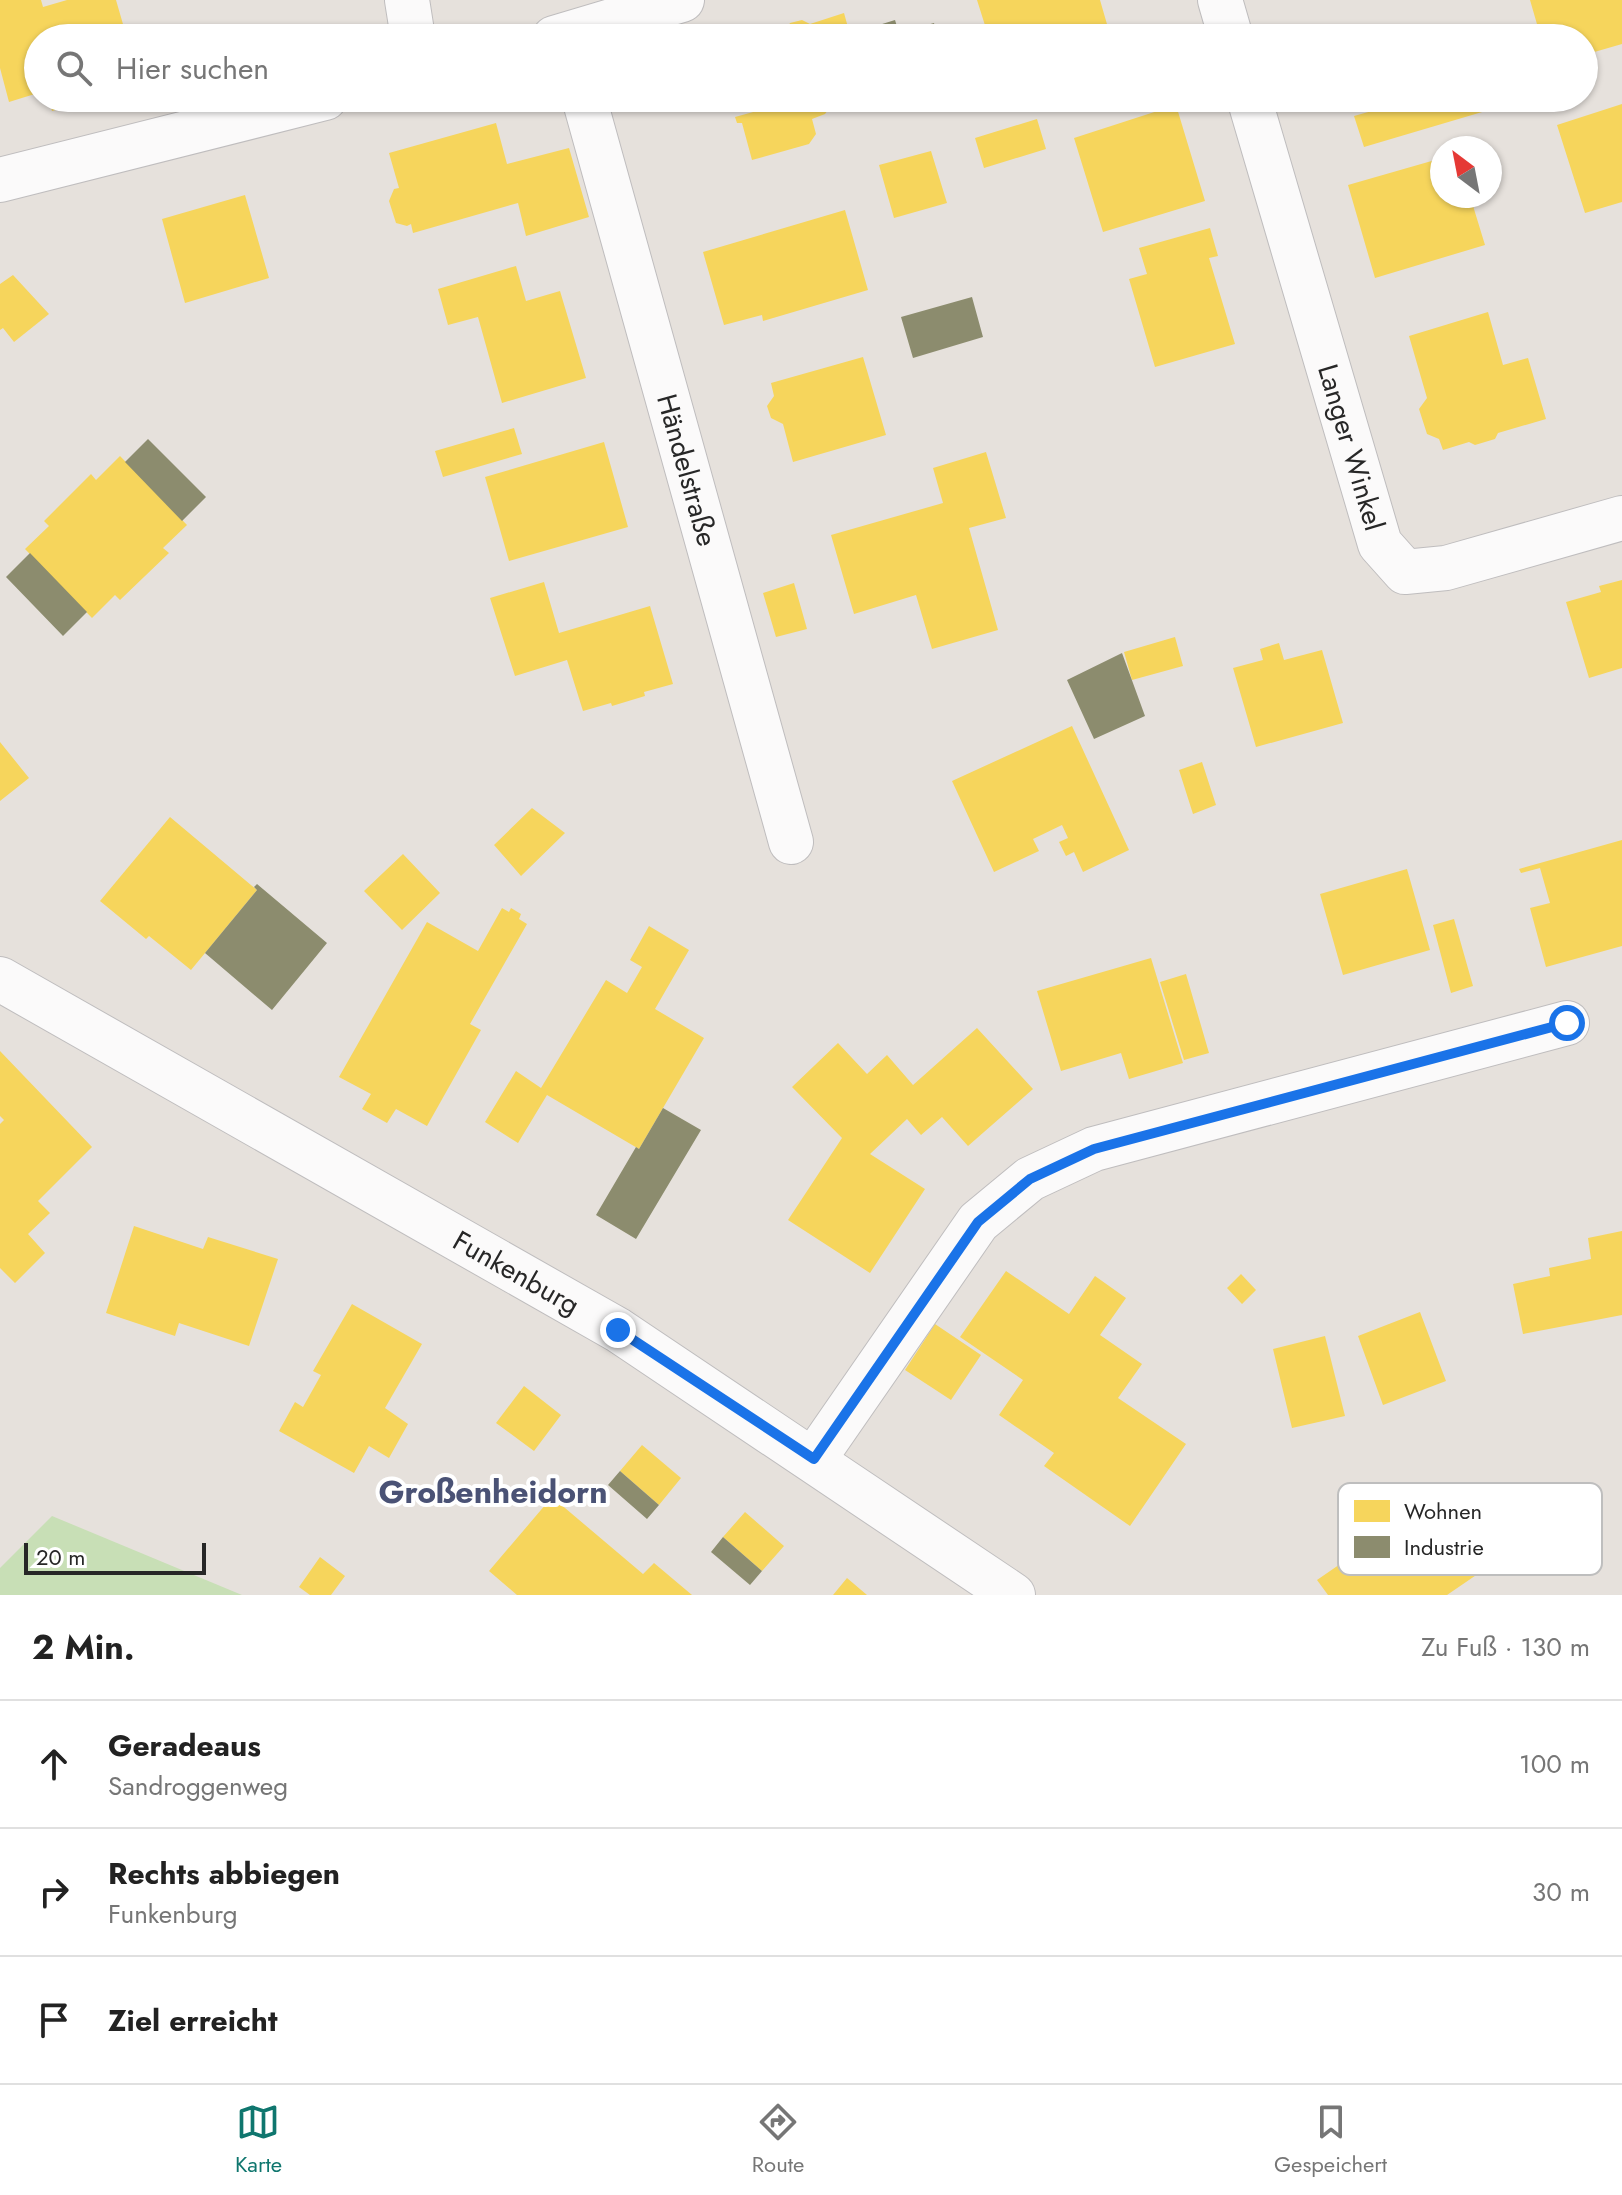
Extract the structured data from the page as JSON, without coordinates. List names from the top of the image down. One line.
{"streets":{"street":["Langer Winkel","Händelstraße","Funkenburg"]},"districts":["Großenheidorn"],"legend":["Wohnen","Industrie"],"scale_bar":"20 m","north":"top left","page":{"search":"Hier suchen","scale":"20 m","heading":["2 Min.","Zu Fuß · 130 m"],"list":[["Geradeaus","Sandroggenweg","100 m"],["Rechts abbiegen","Funkenburg","30 m"],"Ziel erreicht"],"nav":["Karte","Route","Gespeichert"]}}
